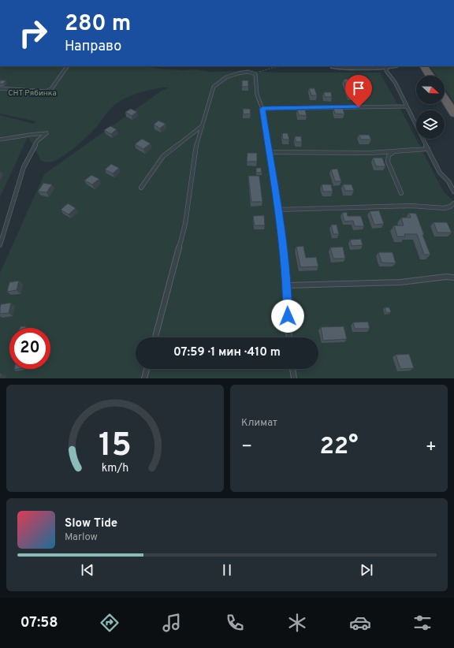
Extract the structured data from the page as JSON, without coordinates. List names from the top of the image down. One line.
{"parks":["СНТ Рябинка"],"north":"right","page":{"turn":["280 m","Направо"],"limit":"20","trip":"07:59 · 1 мин · 410 m","tile":"Климат","heat":["−","22°","+"],"song":["Slow Tide","Marlow"],"tabs":"07:58","gauge":["15","km/h"]}}
